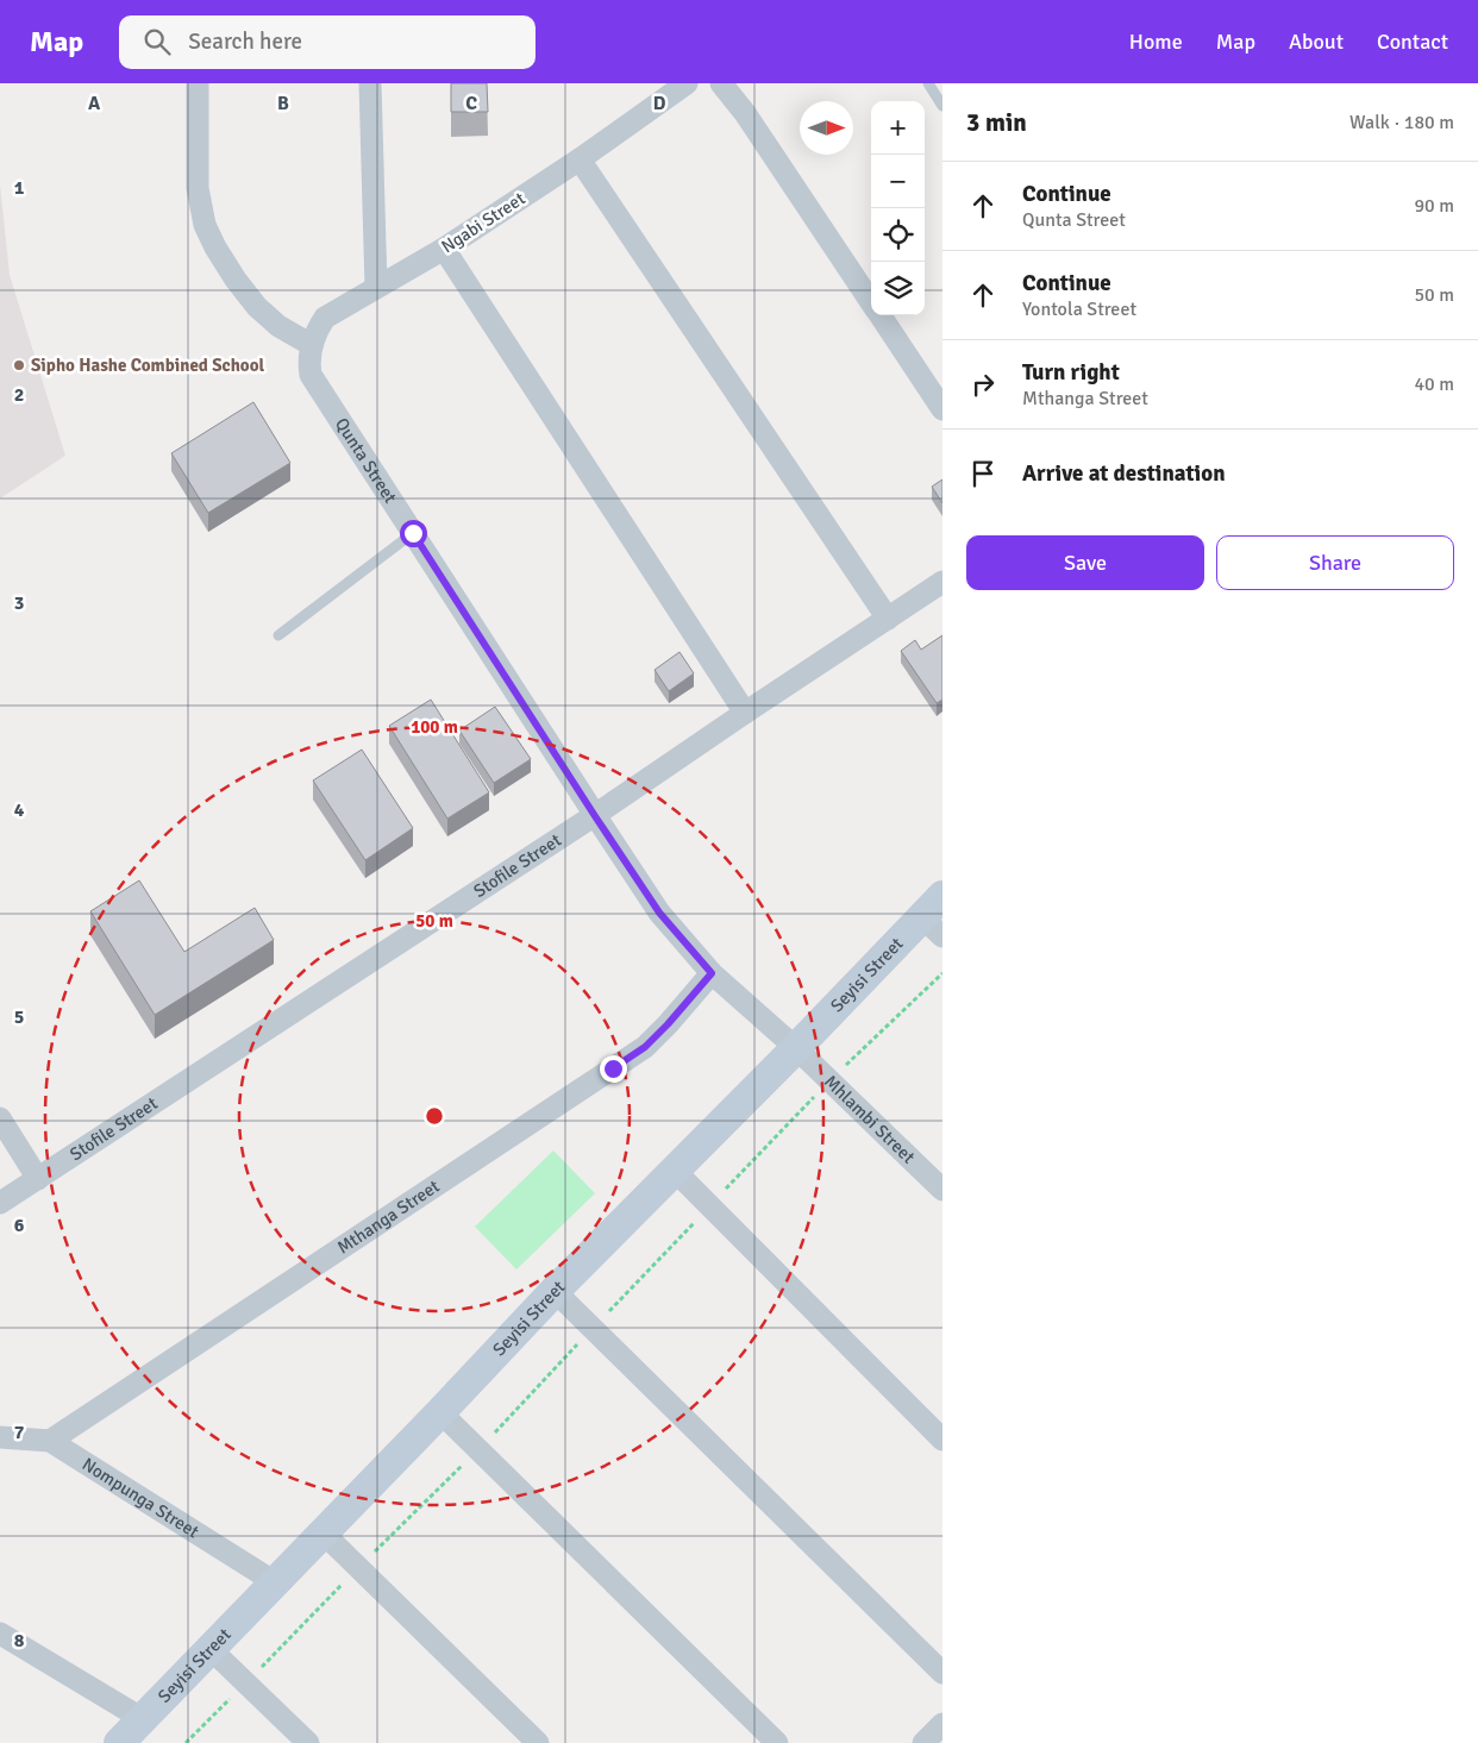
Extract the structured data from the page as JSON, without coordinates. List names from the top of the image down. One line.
{"streets":{"street":["Ngabi Street","Qunta Street","Stofile Street","Seyisi Street","Mhlambi Street","Mthanga Street","Nompunga Street"]},"crossings":[["Ngabi Street","Qunta Street"],["Qunta Street","Stofile Street"],["Qunta Street","Mhlambi Street"],["Qunta Street","Mthanga Street"],["Seyisi Street","Mhlambi Street"],["Seyisi Street","Nompunga Street"],["Mhlambi Street","Mthanga Street"],["Mthanga Street","Nompunga Street"]],"places":["Sipho Hashe Combined School"],"north":"right","page":{"header":"Map","search":"Search here","nav":["Home","Map","About","Contact"],"heading":["3 min","Walk · 180 m"],"map_buttons":["+","−"],"list":[["Continue","Qunta Street","90 m"],["Continue","Yontola Street","50 m"],["Turn right","Mthanga Street","40 m"],"Arrive at destination"],"buttons":["Save","Share"]},"grid":{"columns":["A","B","C","D"],"rows":["1","2","3","4","5","6","7","8"]},"rings":["100 m","50 m"]}
